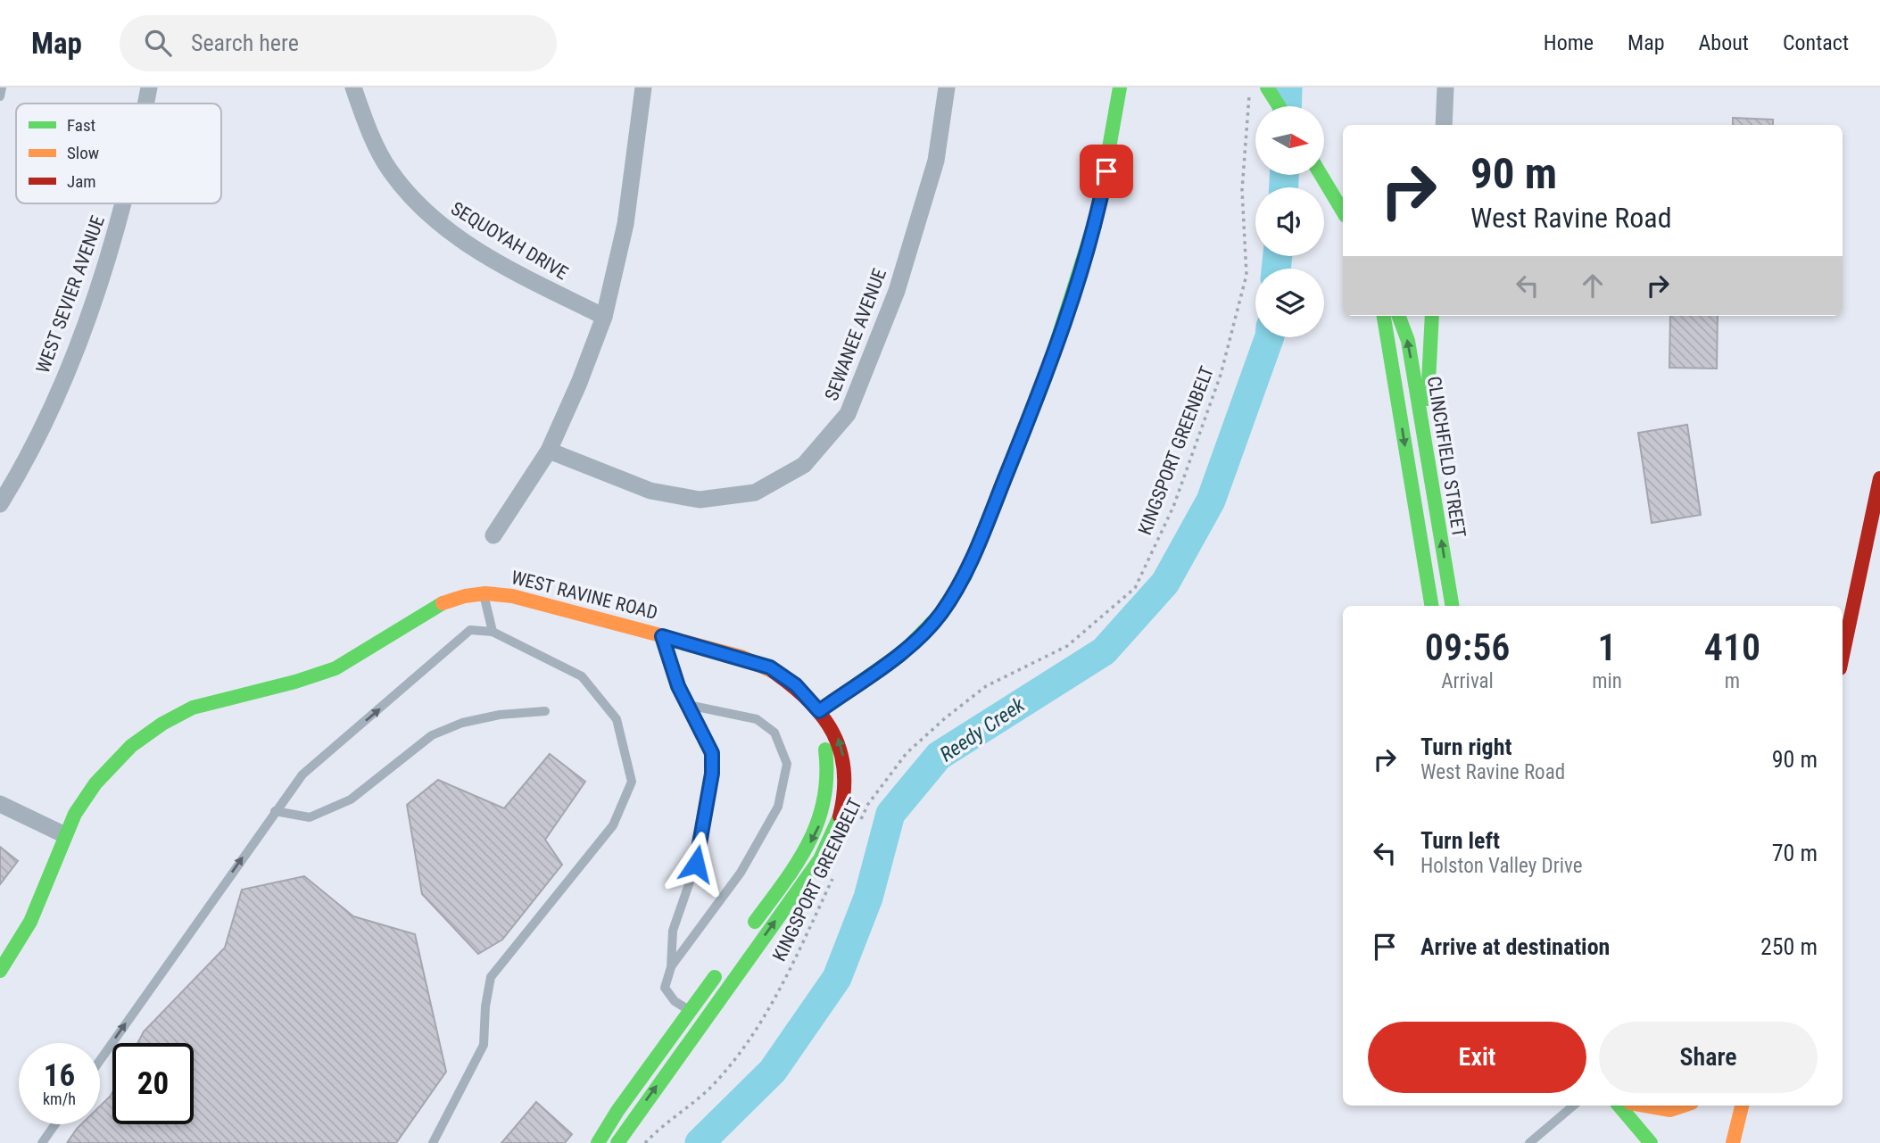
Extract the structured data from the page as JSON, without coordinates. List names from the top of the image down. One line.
{"streets":{"main road":["CLINCHFIELD STREET","WEST RAVINE ROAD"],"street":["SEQUOYAH DRIVE","WEST SEVIER AVENUE","SEWANEE AVENUE"],"path":["KINGSPORT GREENBELT"]},"water":["Reedy Creek"],"legend":["Fast","Slow","Jam"],"north":"right","page":{"header":"Map","search":"Search here","nav":["Home","Map","About","Contact"],"turn":["90 m","West Ravine Road"],"eta":["09:56","Arrival","1","min","410","m"],"list":[{"name":"Turn right","note":"West Ravine Road","value":"90 m"},{"name":"Turn left","note":"Holston Valley Drive","value":"70 m"},{"name":"Arrive at destination","value":"250 m"}],"buttons":["Exit","Share"],"speed":"16 km/h","limit":"20"}}
